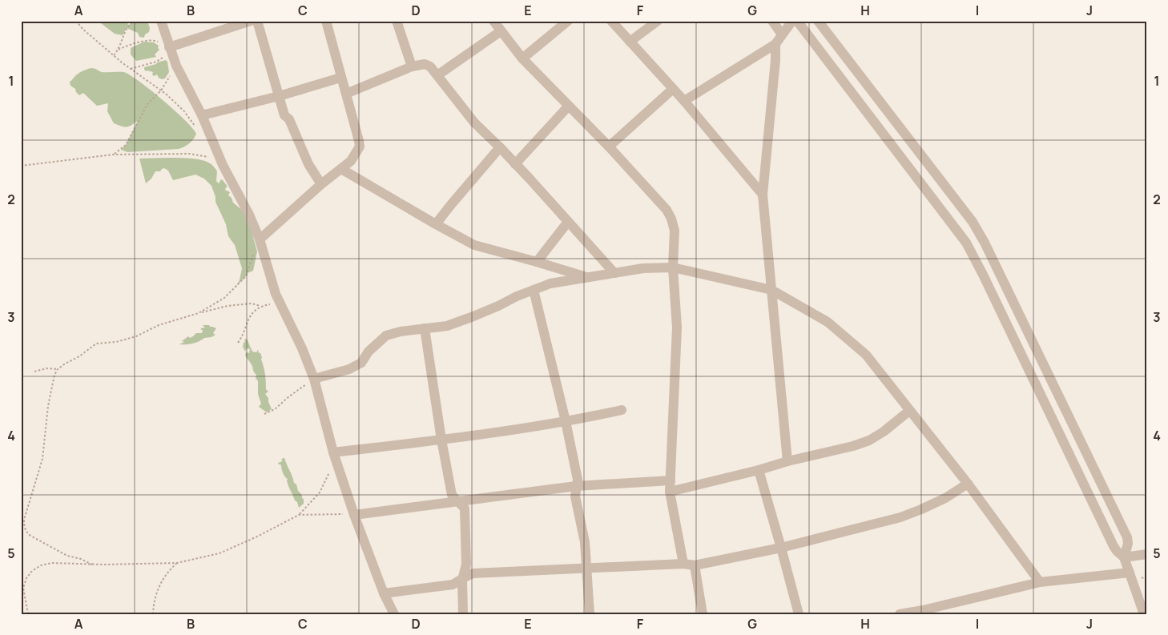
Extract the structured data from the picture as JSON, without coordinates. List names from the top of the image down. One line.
{"grid":{"columns":["A","B","C","D","E","F","G","H","I","J"],"rows":["1","2","3","4","5"]}}
